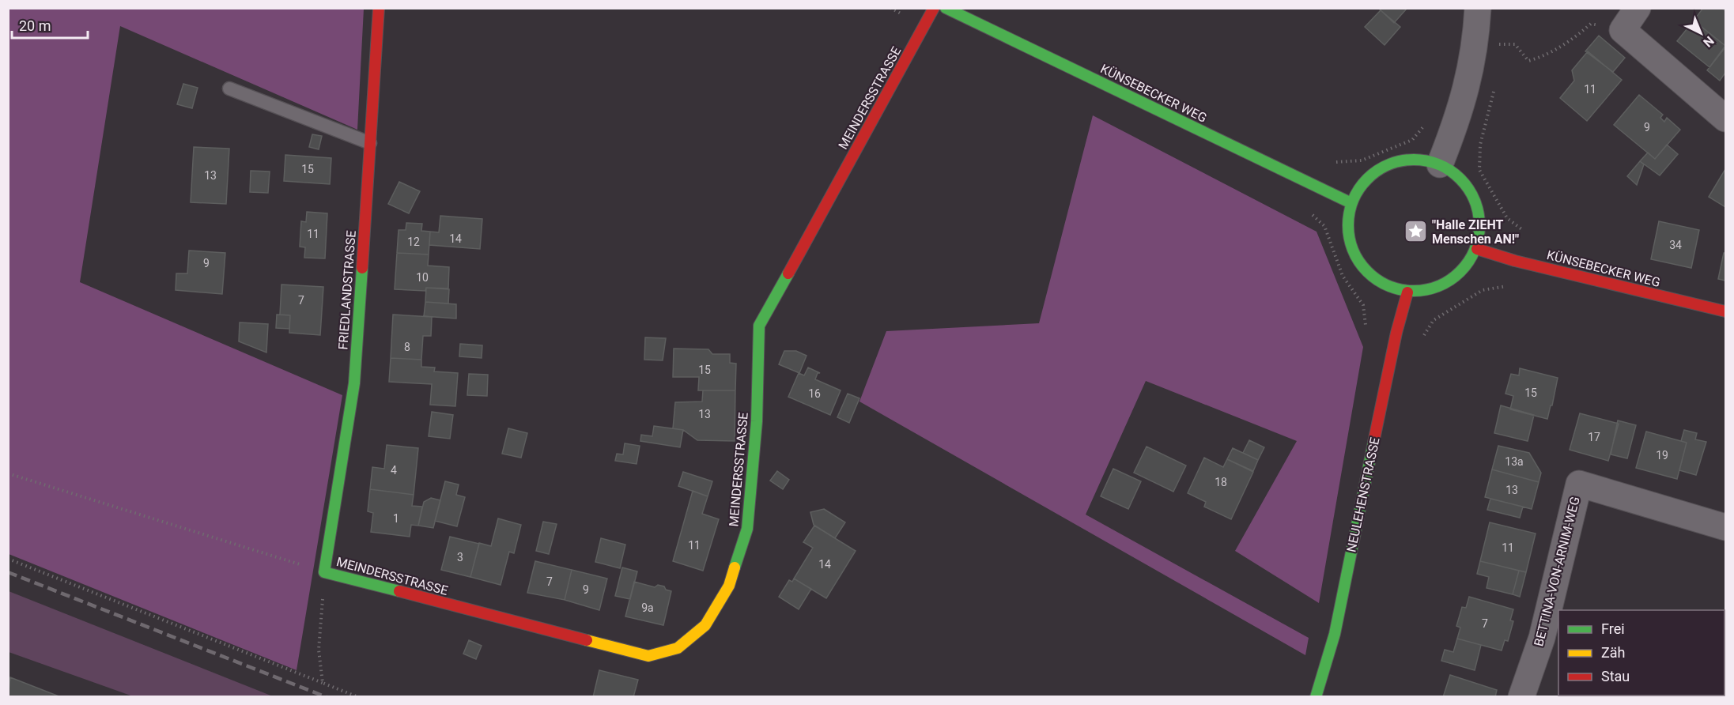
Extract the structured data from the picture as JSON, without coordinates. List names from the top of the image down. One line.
{"streets":{"street":["KÜNSEBECKER WEG","MEINDERSSTRASSE","FRIEDLANDSTRASSE","NEULEHENSTRASSE","BETTINA-VON-ARNIM-WEG"]},"crossings":[["KÜNSEBECKER WEG","NEULEHENSTRASSE"],["MEINDERSSTRASSE","FRIEDLANDSTRASSE"]],"places":{"place":["\"Halle ZIEHT Menschen AN!\""]},"house_numbers":["11","9","15","13","11","14","12","34","9","10","7","8","15","15","16","13","17","19","13a","4","18","13","1","11","11","3","14","7","9","9a","7"],"legend":["Frei","Zäh","Stau"],"scale_bar":"20 m","north":"bottom right"}
